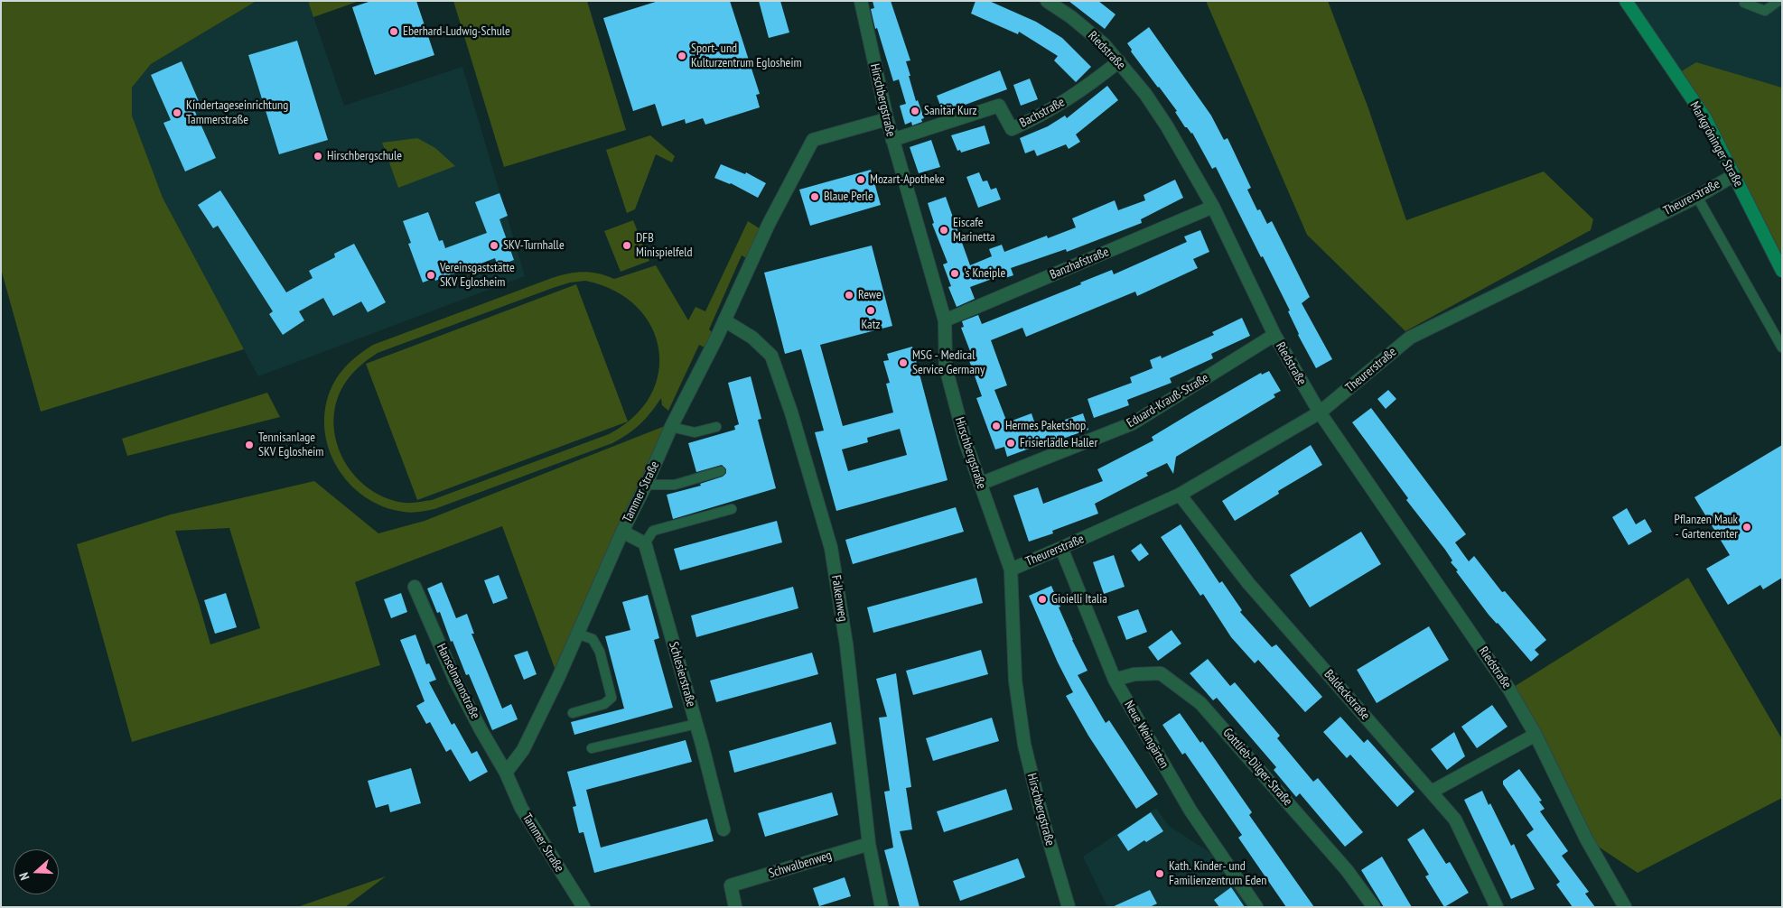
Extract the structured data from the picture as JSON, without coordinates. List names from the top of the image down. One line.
{"streets":{"main road":["Markgröninger Straße"],"street":["Riedstraße","Hirschbergstraße","Bachstraße","Theurerstraße","Banzhafstraße","Eduard-Krauß-Straße","Tammer Straße","Falkenweg","Schlesierstraße","Hanselmannstraße","Baldeckstraße","Neue Weingärten","Gottlieb-Dilger-Straße","Schwalbenweg"]},"crossings":[["Riedstraße","Bachstraße"],["Riedstraße","Theurerstraße"],["Riedstraße","Banzhafstraße"],["Riedstraße","Eduard-Krauß-Straße"],["Hirschbergstraße","Bachstraße"],["Hirschbergstraße","Theurerstraße"],["Hirschbergstraße","Banzhafstraße"],["Hirschbergstraße","Eduard-Krauß-Straße"],["Hirschbergstraße","Tammer Straße"],["Markgröninger Straße","Theurerstraße"],["Theurerstraße","Baldeckstraße"],["Theurerstraße","Neue Weingärten"],["Tammer Straße","Falkenweg"],["Tammer Straße","Hanselmannstraße"],["Falkenweg","Schwalbenweg"],["Neue Weingärten","Gottlieb-Dilger-Straße"]],"places":["Eberhard-Ludwig-Schule","Sport- und Kulturzentrum Eglosheim","Sanitär Kurz","Kindertageseinrichtung Tammerstraße","Hirschbergschule","Mozart-Apotheke","Blaue Perle","Eiscafe Marinetta","SKV-Turnhalle","DFB Minispielfeld","'s Kneiple","Vereinsgaststätte SKV Eglosheim","Rewe","Katz","MSG - Medical Service Germany","Hermes Paketshop","Frisierlädle Haller","Tennisanlage SKV Eglosheim","Pflanzen Mauk - Gartencenter","Gioielli Italia","Kath. Kinder- und Familienzentrum Eden"],"north":"left"}
